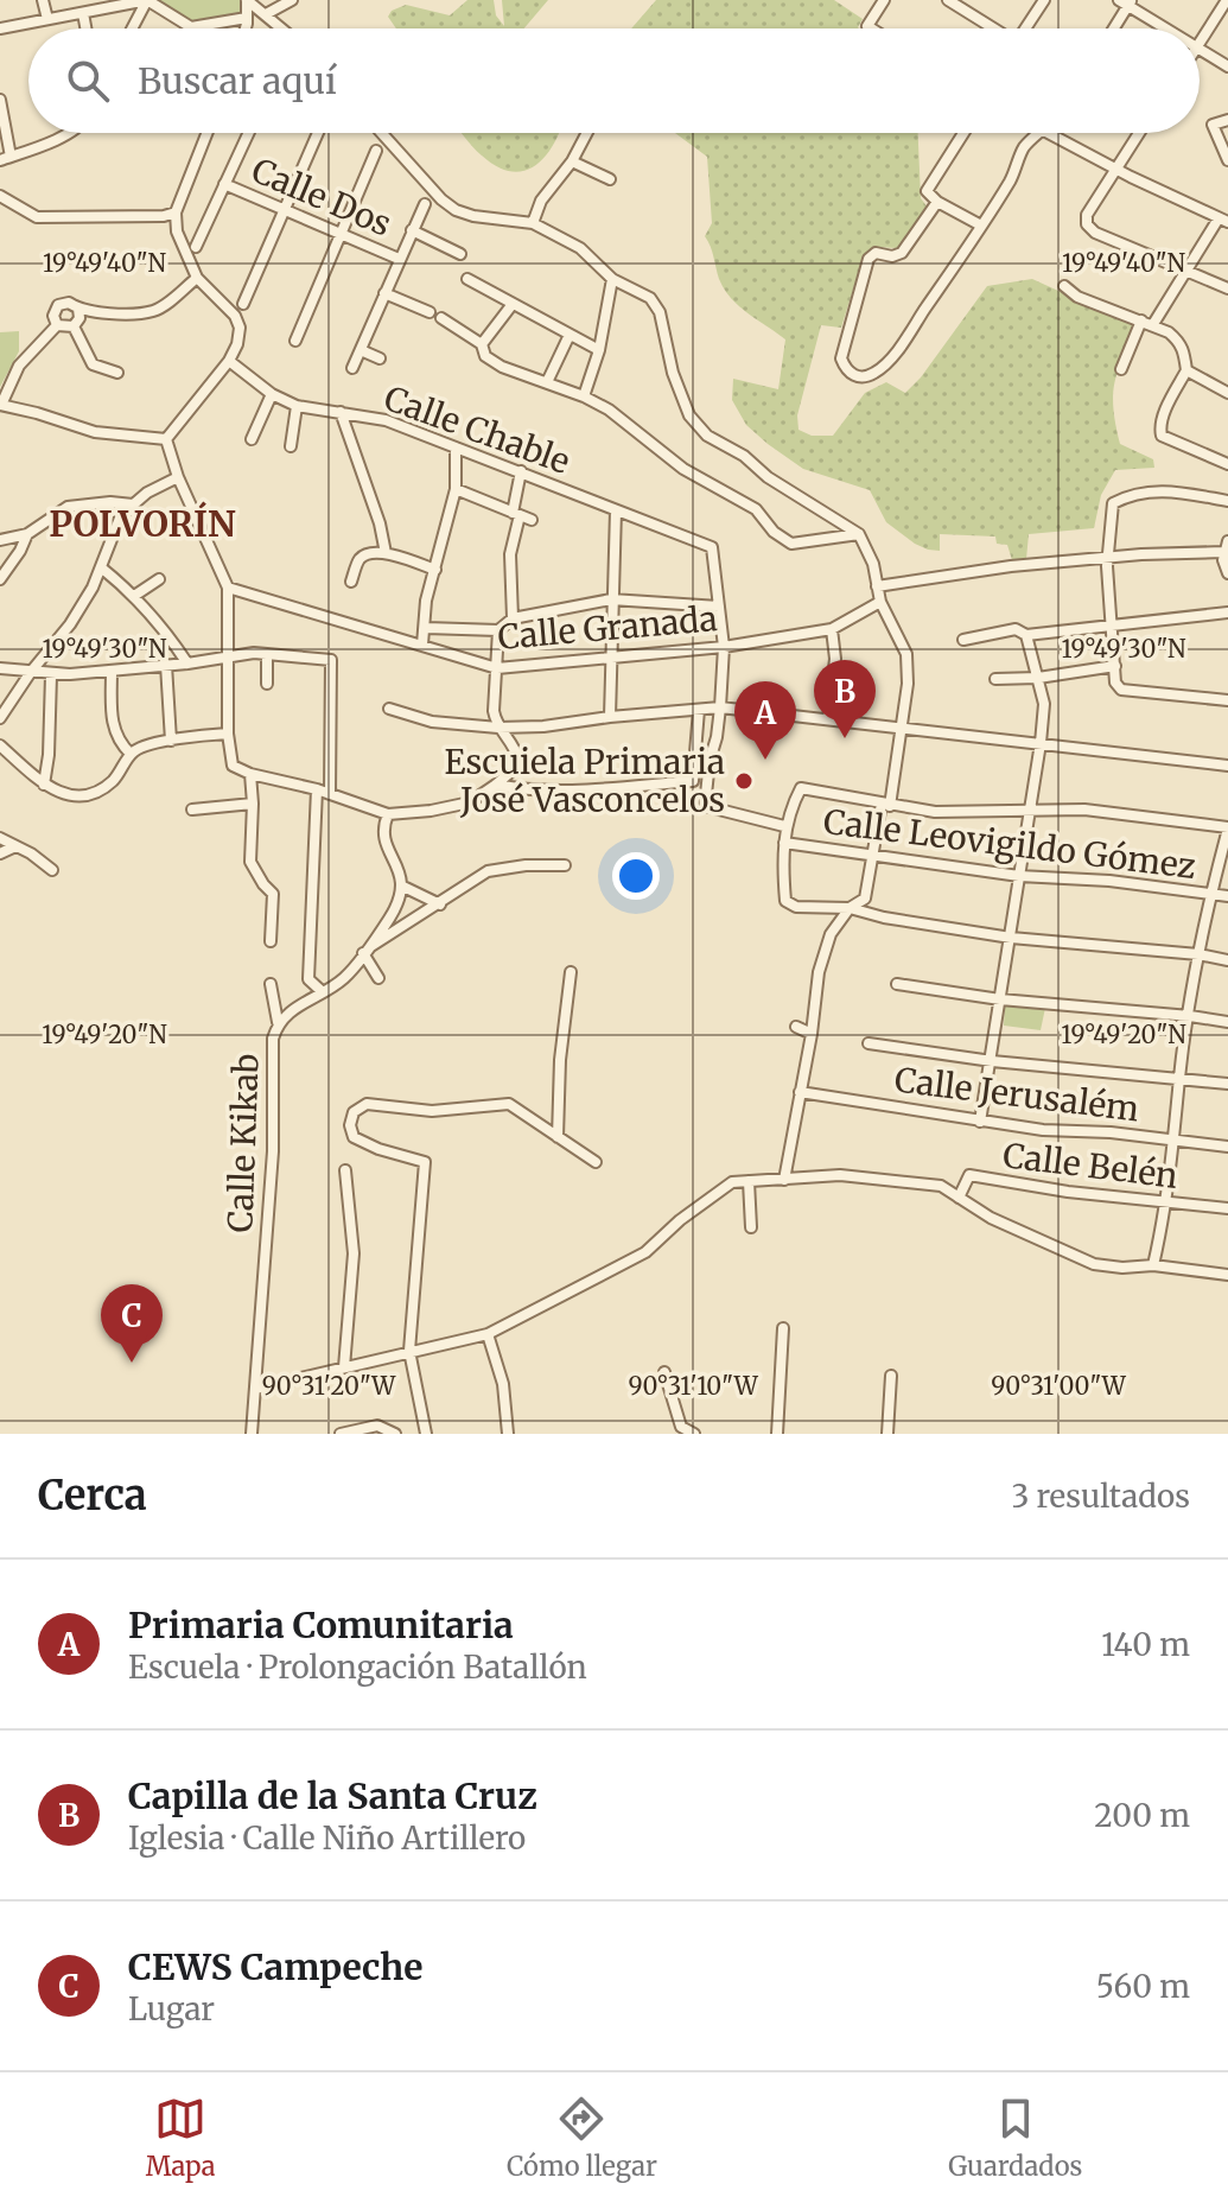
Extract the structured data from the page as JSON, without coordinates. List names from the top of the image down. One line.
{"streets":{"street":["Calle Dos","Calle Chable","Calle Granada","Calle Leovigildo Gómez","Calle Jerusalém","Calle Kikab","Calle Belén"]},"districts":["POLVORÍN"],"places":["Escuiela Primaria José Vasconcelos"],"page":{"search":"Buscar aquí","pins":["B","A","C"],"heading":["Cerca","3 resultados"],"list":[{"mark":"A","name":"Primaria Comunitaria","note":"Escuela · Prolongación Batallón","value":"140 m"},{"mark":"B","name":"Capilla de la Santa Cruz","note":"Iglesia · Calle Niño Artillero","value":"200 m"},{"mark":"C","name":"CEWS Campeche","note":"Lugar","value":"560 m"}],"nav":["Mapa","Cómo llegar","Guardados"]},"coordinates":["19°49'40\"N","19°49'30\"N","19°49'20\"N","90°31'20\"W","90°31'10\"W","90°31'00\"W"]}
